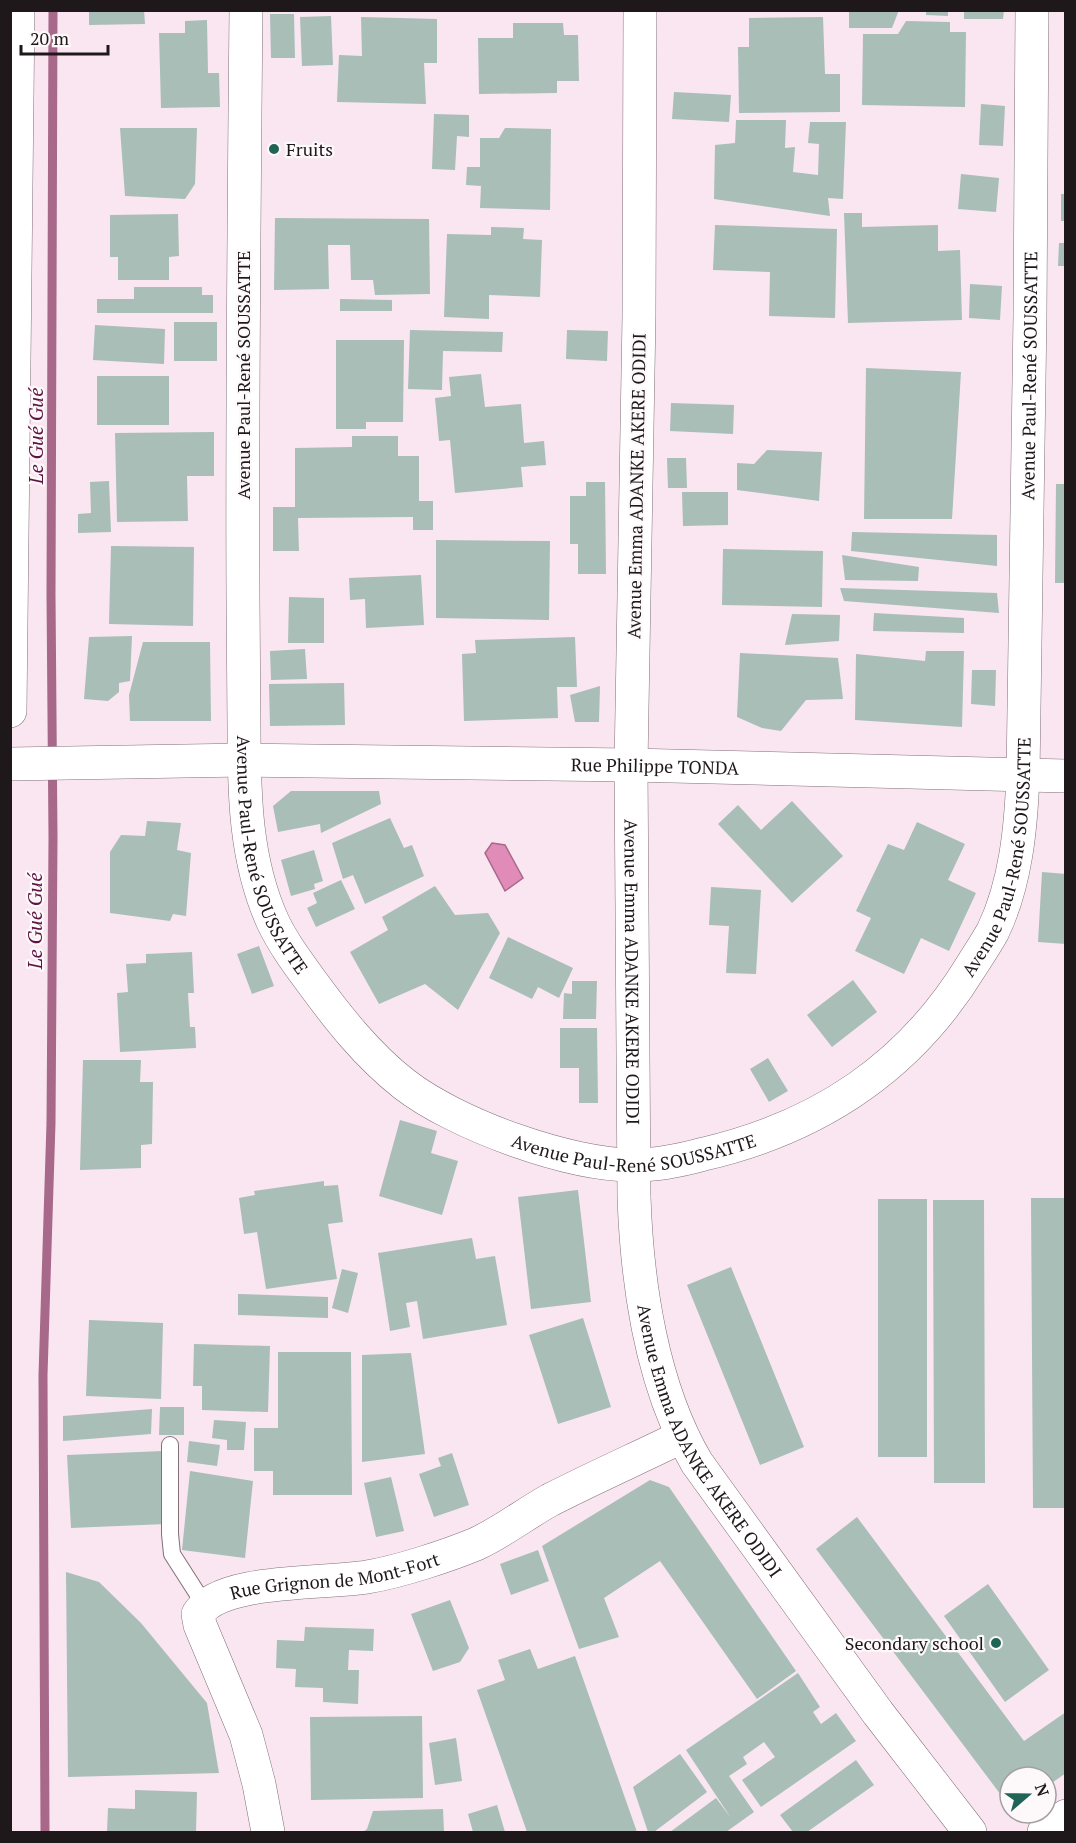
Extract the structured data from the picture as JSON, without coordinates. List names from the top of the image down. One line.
{"streets":{"street":["Avenue Paul-René SOUSSATTE","Avenue Emma ADANKE AKERE ODIDI","Rue Philippe TONDA","Rue Grignon de Mont-Fort"]},"crossings":[["Avenue Paul-René SOUSSATTE","Avenue Emma ADANKE AKERE ODIDI"],["Avenue Paul-René SOUSSATTE","Rue Philippe TONDA"],["Avenue Emma ADANKE AKERE ODIDI","Rue Philippe TONDA"],["Avenue Emma ADANKE AKERE ODIDI","Rue Grignon de Mont-Fort"]],"water":["Le Gué Gué"],"places":["Fruits","Secondary school"],"scale_bar":"20 m","north":"right"}
